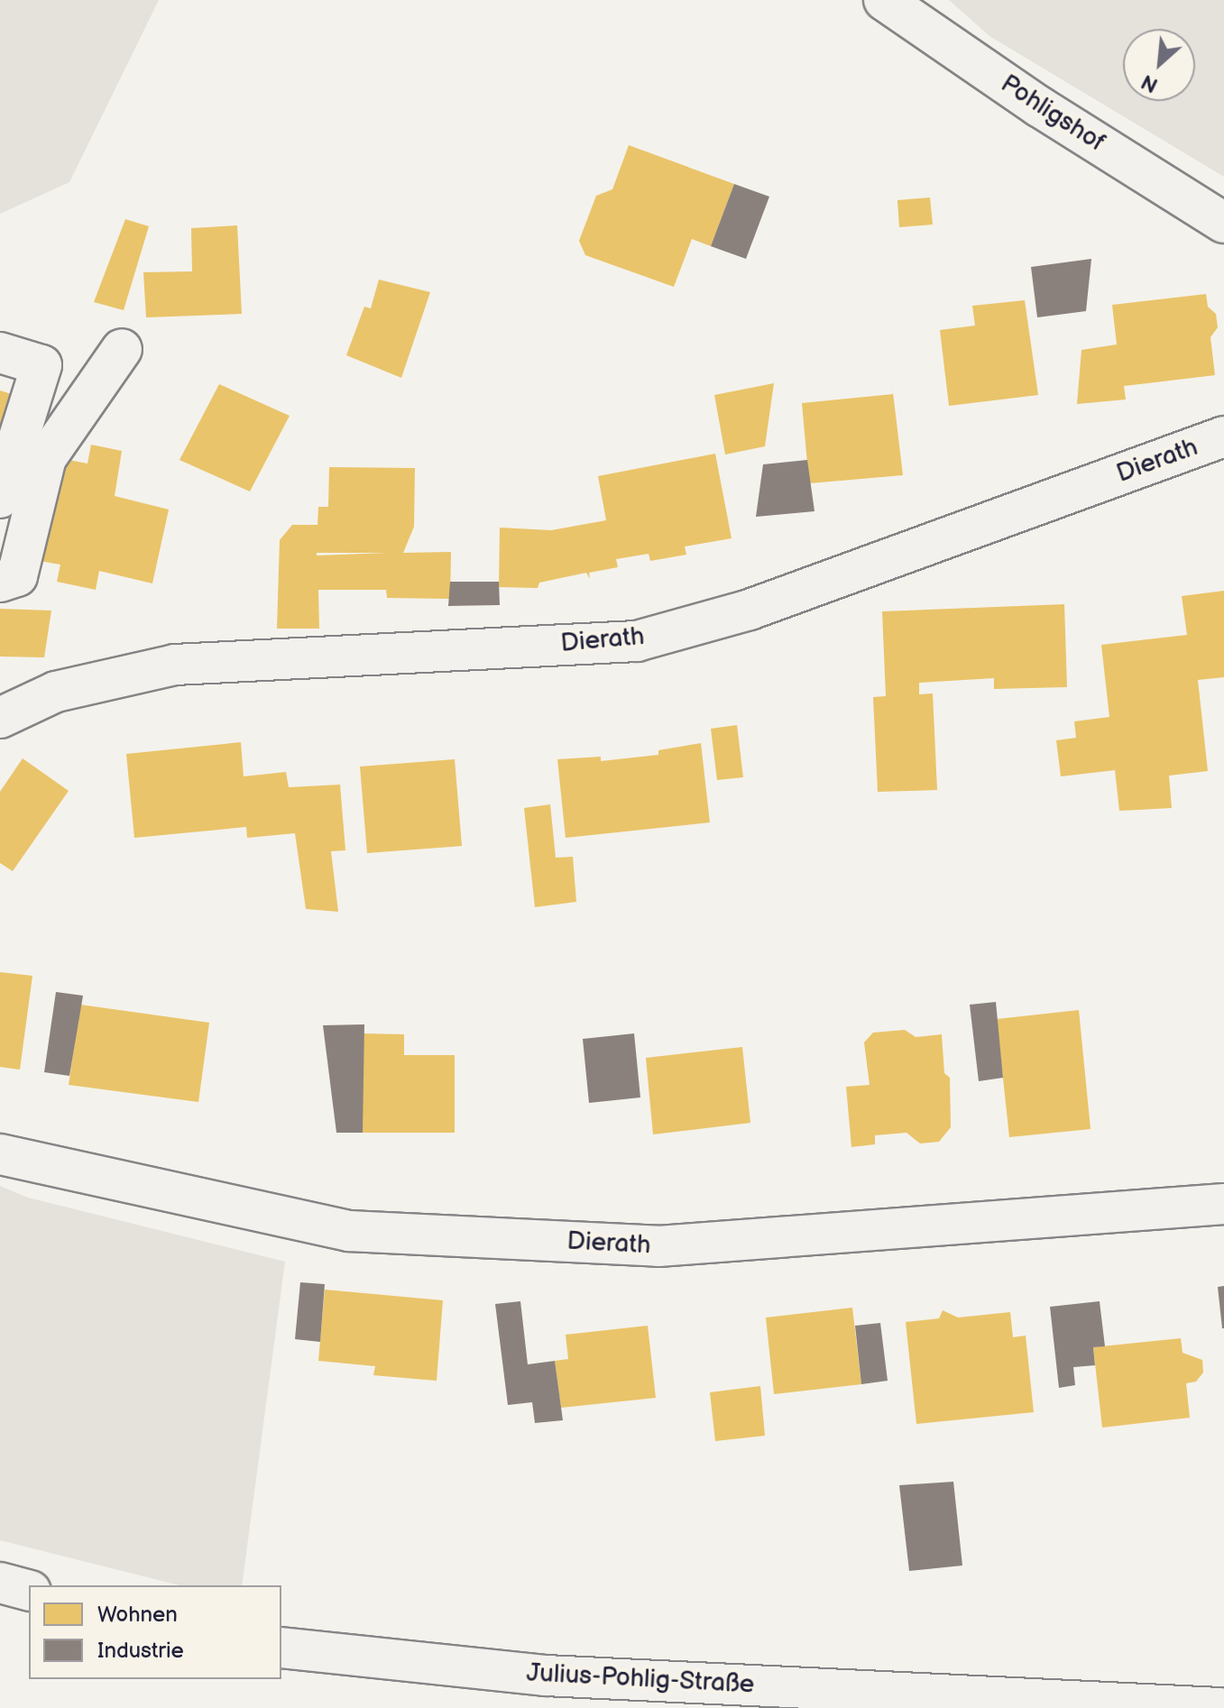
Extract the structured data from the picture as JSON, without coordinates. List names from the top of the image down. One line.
{"streets":{"street":["Pohligshof","Dierath","Julius-Pohlig-Straße"]},"legend":["Wohnen","Industrie"],"north":"bottom left"}
